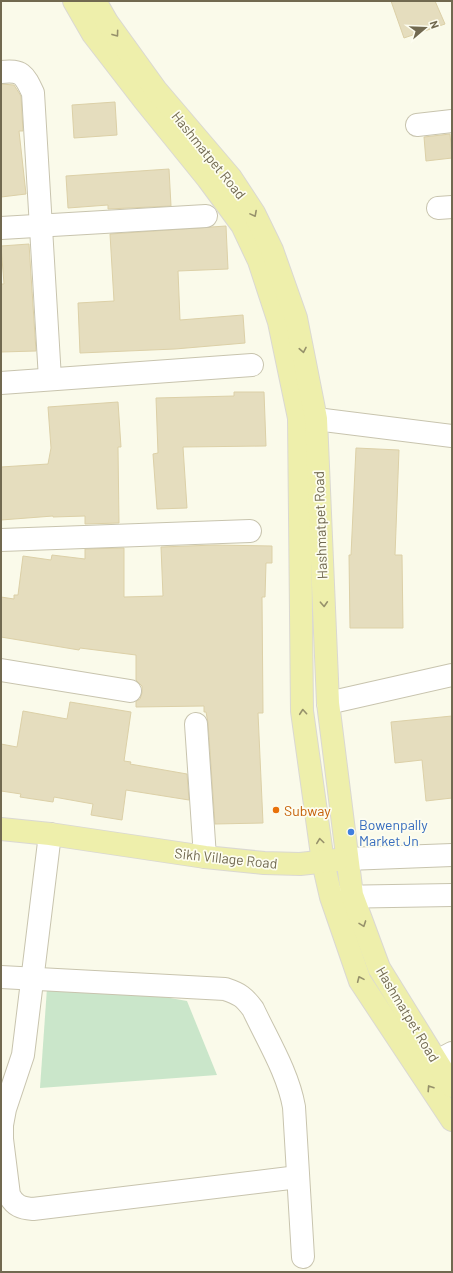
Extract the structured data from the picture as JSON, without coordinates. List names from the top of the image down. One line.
{"streets":{"main road":["Hashmatpet Road","Sikh Village Road"]},"crossings":[["Hashmatpet Road","Sikh Village Road"]],"places":["Subway","Bowenpally Market Jn"],"north":"right"}
